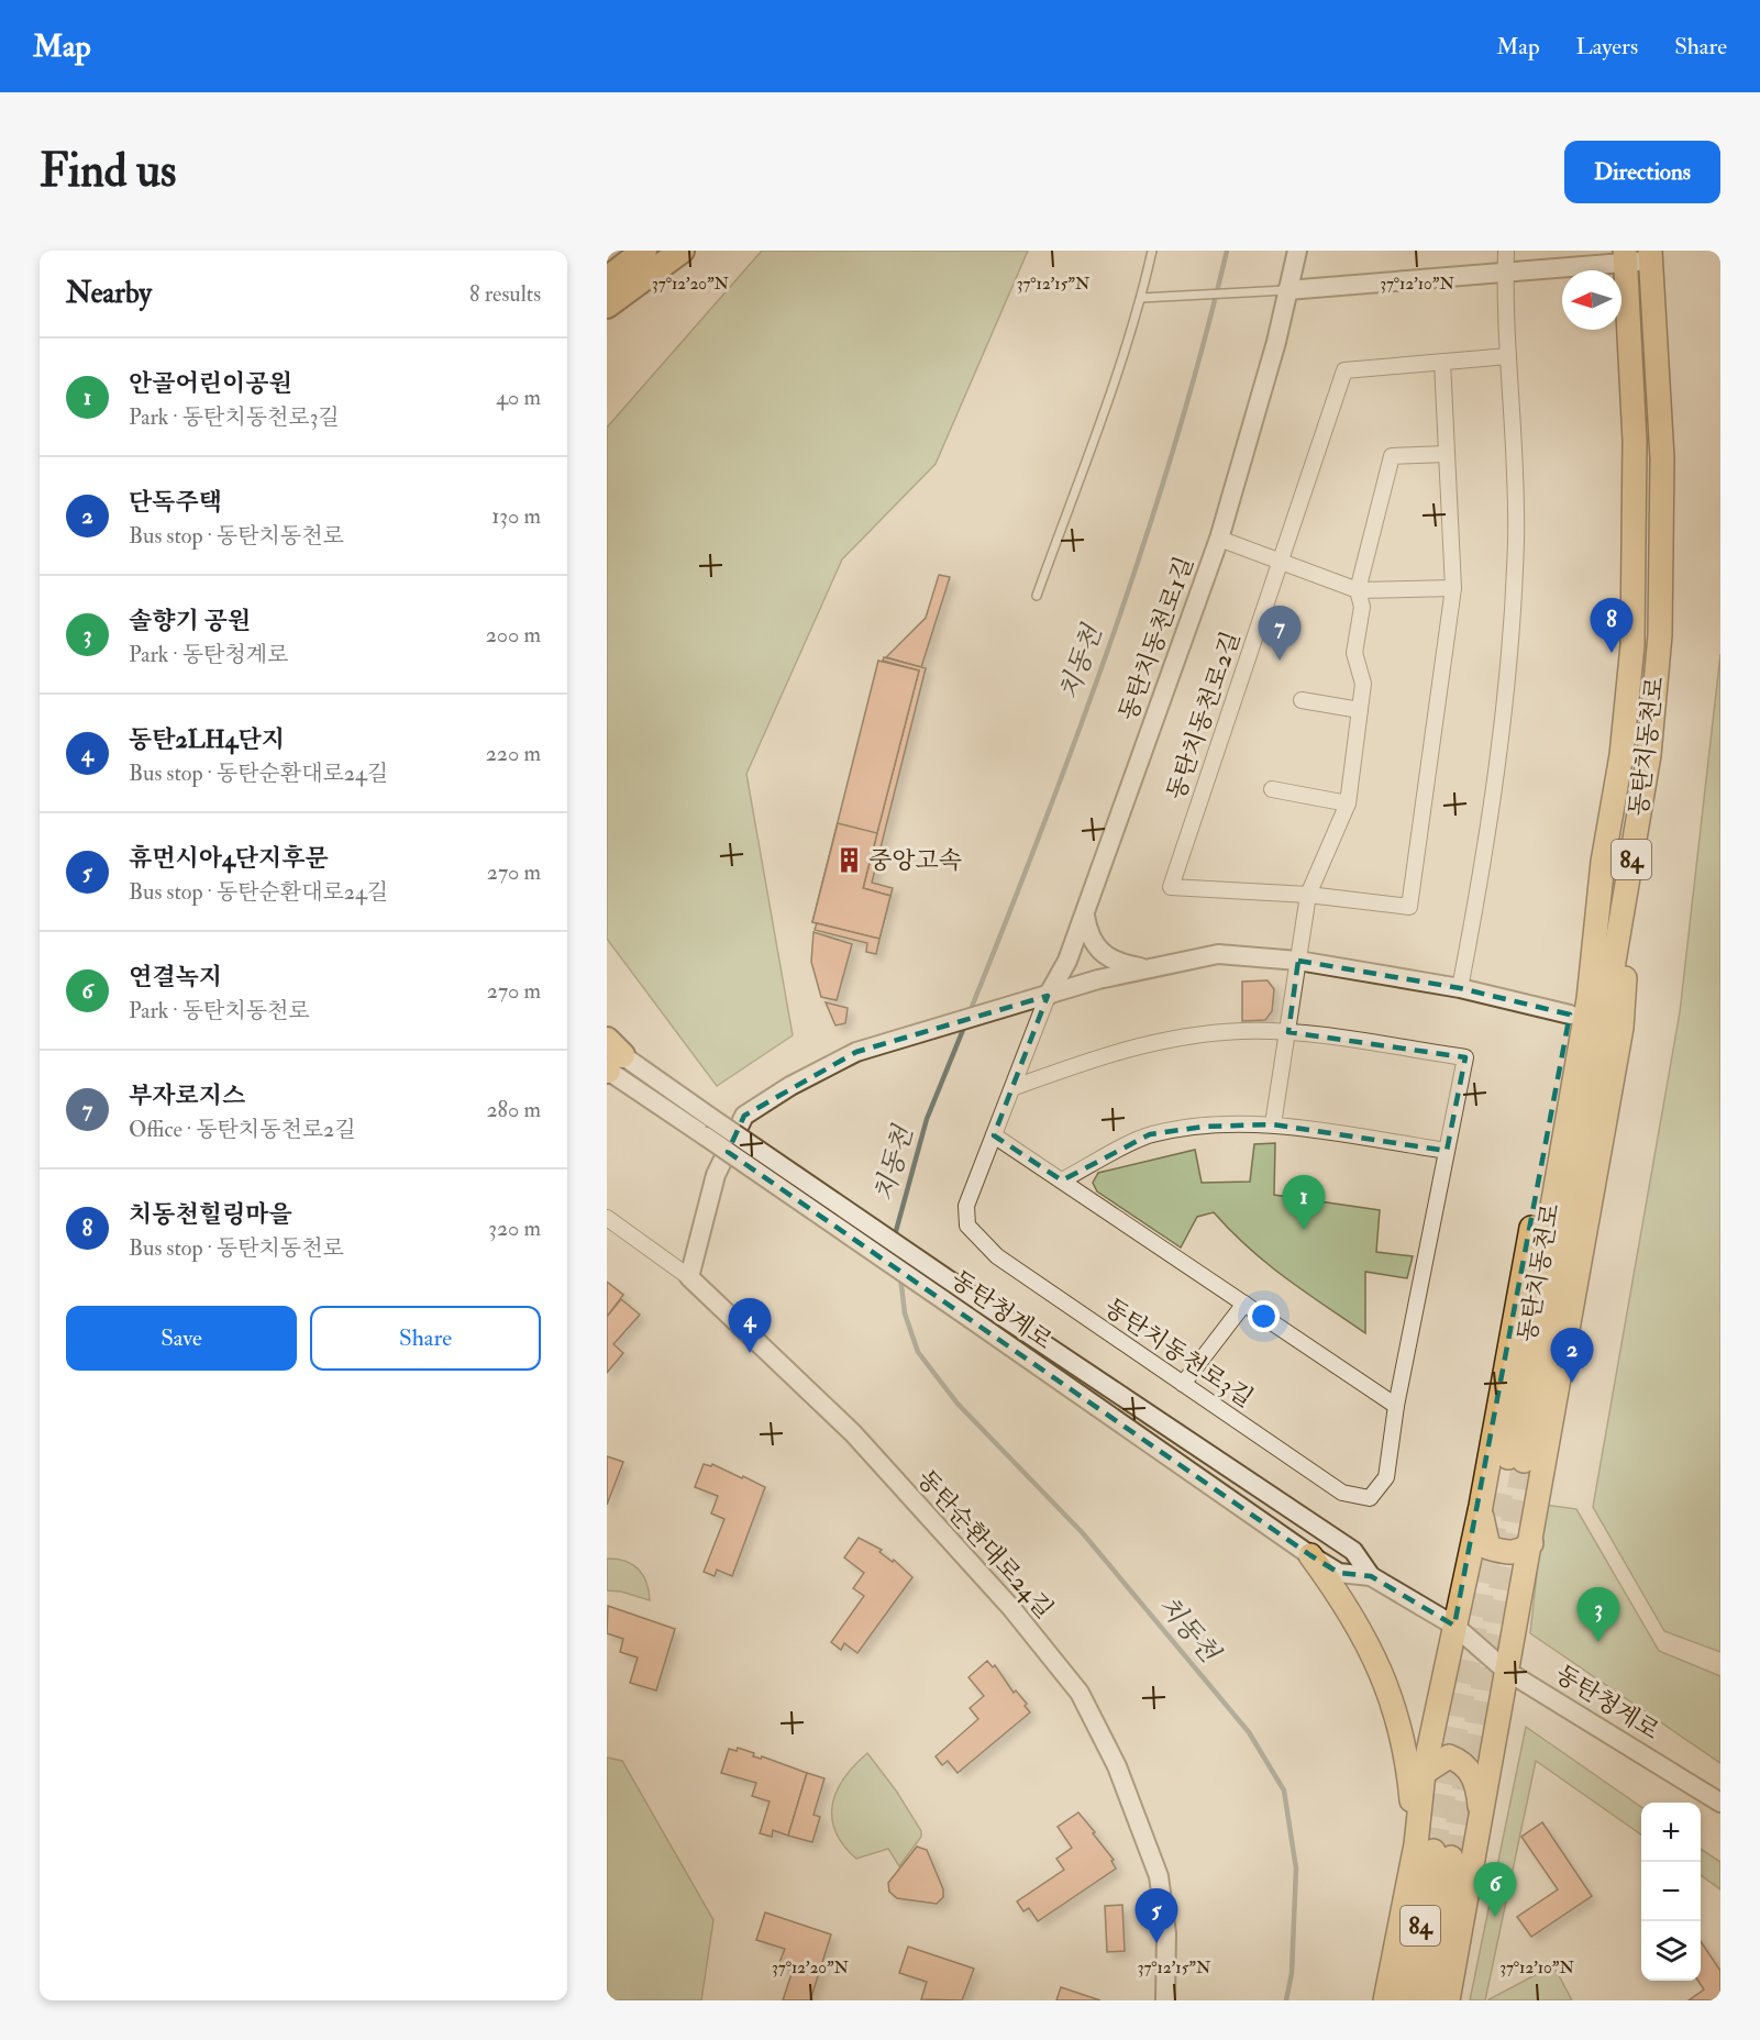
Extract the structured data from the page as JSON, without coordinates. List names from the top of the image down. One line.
{"streets":{"main road":["동탄치동천로","84"],"street":["동탄치동천로1길","동탄치동천로2길","동탄청계로","동탄치동천로3길","동탄순환대로24길"]},"crossings":[["동탄치동천로1길","동탄치동천로"],["동탄치동천로1길","동탄치동천로3길"]],"water":["치동천"],"places":{"building":["중앙고속"]},"north":"left","page":{"header":"Map","nav":["Map","Layers","Share"],"buttons":["Directions",["Save","Share"]],"title":"Find us","heading":["Nearby","8 results"],"list":[{"mark":"1","name":"안골어린이공원","note":"Park · 동탄치동천로3길","value":"40 m"},{"mark":"2","name":"단독주택","note":"Bus stop · 동탄치동천로","value":"130 m"},{"mark":"3","name":"솔향기 공원","note":"Park · 동탄청계로","value":"200 m"},{"mark":"4","name":"동탄2LH4단지","note":"Bus stop · 동탄순환대로24길","value":"220 m"},{"mark":"5","name":"휴먼시아4단지후문","note":"Bus stop · 동탄순환대로24길","value":"270 m"},{"mark":"6","name":"연결녹지","note":"Park · 동탄치동천로","value":"270 m"},{"mark":"7","name":"부자로지스","note":"Office · 동탄치동천로2길","value":"280 m"},{"mark":"8","name":"치동천힐링마을","note":"Bus stop · 동탄치동천로","value":"320 m"}],"pins":["8","7","1","4","2","3","6","5"],"map_buttons":["+","−"]},"coordinates":["37°12'20\"N","37°12'15\"N","37°12'10\"N"]}
